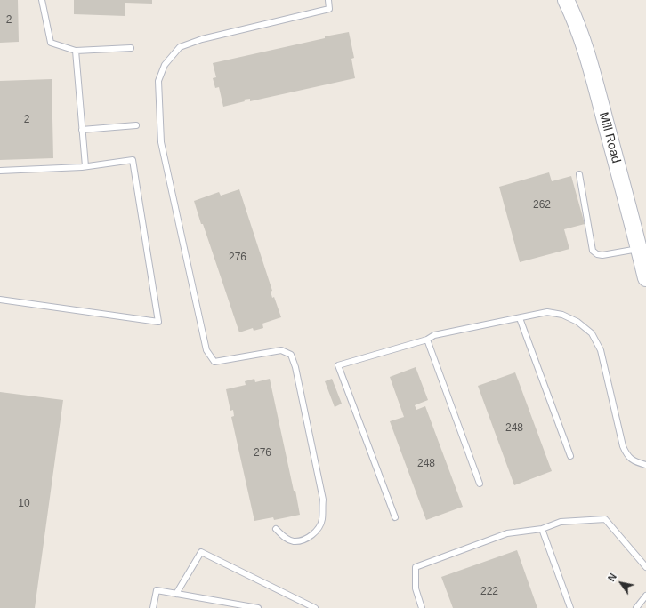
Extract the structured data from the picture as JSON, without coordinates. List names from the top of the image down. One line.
{"streets":{"main road":["Mill Road"]},"house_numbers":["2","2","262","276","248","276","248","10","222"],"north":"top left"}
